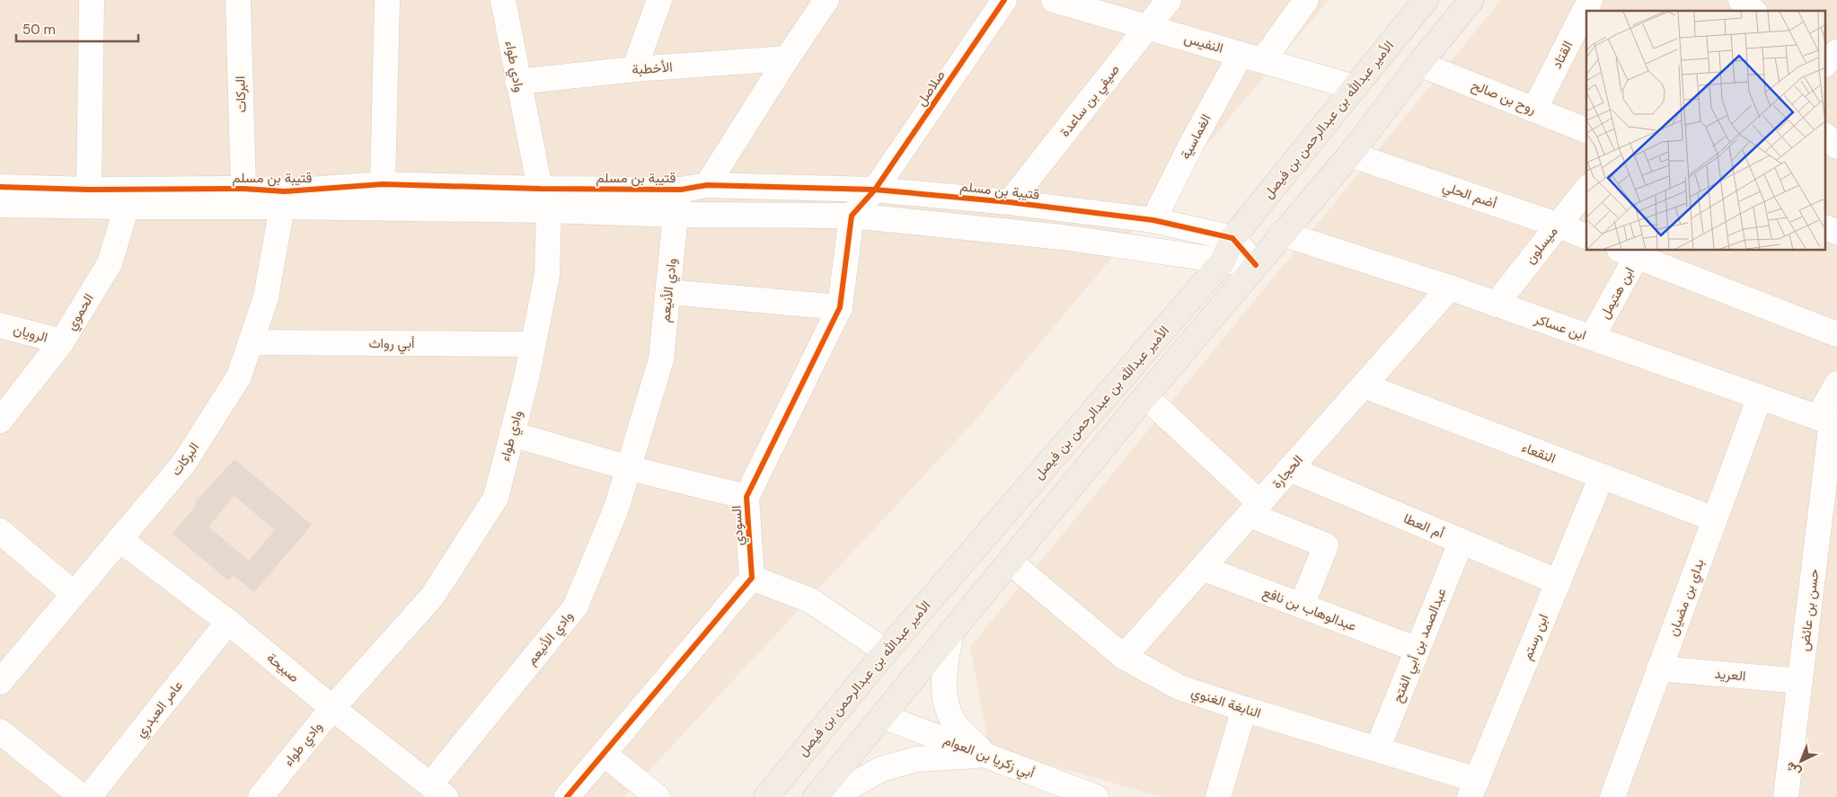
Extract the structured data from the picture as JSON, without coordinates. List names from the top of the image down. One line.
{"streets":{"main road":["الأمير عبدالله بن عبدالرحمن بن فيصل"],"street":["النفيس","القتاد","وادي طواء","الأخطبة","صلاصل","البركات","روح بن صالح","صيفي بن ساعدة","الغماسية","قتيبة بن مسلم","أضم الحلي","ميسلون","وادي الأنيعم","ابن هتيمل","الحموي","ابن عساكر","الرويان","أبي رواث","النقعاء","الحجارة","السودي","أم العطا","بداي بن مضيان","عبدالوهاب بن نافع","حسن بن عائض","ابن رستم","عبدالصمد بن أبي الفتح","صبيحة","العريد","النابغة الغنوي","عامر العبدري","أبي زكريا بن العوام"]},"crossings":[["النفيس","صيفي بن ساعدة"],["النفيس","الأمير عبدالله بن عبدالرحمن بن فيصل"],["النفيس","الغماسية"],["القتاد","روح بن صالح"],["وادي طواء","الأخطبة"],["وادي طواء","قتيبة بن مسلم"],["وادي طواء","أبي رواث"],["وادي طواء","صبيحة"],["صلاصل","قتيبة بن مسلم"],["البركات","قتيبة بن مسلم"],["البركات","أبي رواث"],["البركات","صبيحة"],["صيفي بن ساعدة","قتيبة بن مسلم"],["الأمير عبدالله بن عبدالرحمن بن فيصل","قتيبة بن مسلم"],["الغماسية","قتيبة بن مسلم"],["قتيبة بن مسلم","وادي الأنيعم"],["قتيبة بن مسلم","الحموي"],["قتيبة بن مسلم","السودي"],["أضم الحلي","ميسلون"],["ميسلون","ابن عساكر"],["وادي الأنيعم","صبيحة"],["ابن هتيمل","ابن عساكر"],["الحموي","الرويان"],["ابن عساكر","الحجارة"],["ابن عساكر","بداي بن مضيان"],["ابن عساكر","حسن بن عائض"],["النقعاء","الحجارة"],["النقعاء","بداي بن مضيان"],["النقعاء","ابن رستم"],["الحجارة","أم العطا"],["الحجارة","عبدالوهاب بن نافع"],["الحجارة","النابغة الغنوي"],["أم العطا","ابن رستم"],["أم العطا","عبدالصمد بن أبي الفتح"],["بداي بن مضيان","العريد"],["عبدالوهاب بن نافع","عبدالصمد بن أبي الفتح"],["حسن بن عائض","العريد"],["ابن رستم","النابغة الغنوي"],["عبدالصمد بن أبي الفتح","النابغة الغنوي"],["صبيحة","عامر العبدري"]],"scale_bar":"50 m","north":"bottom left"}
